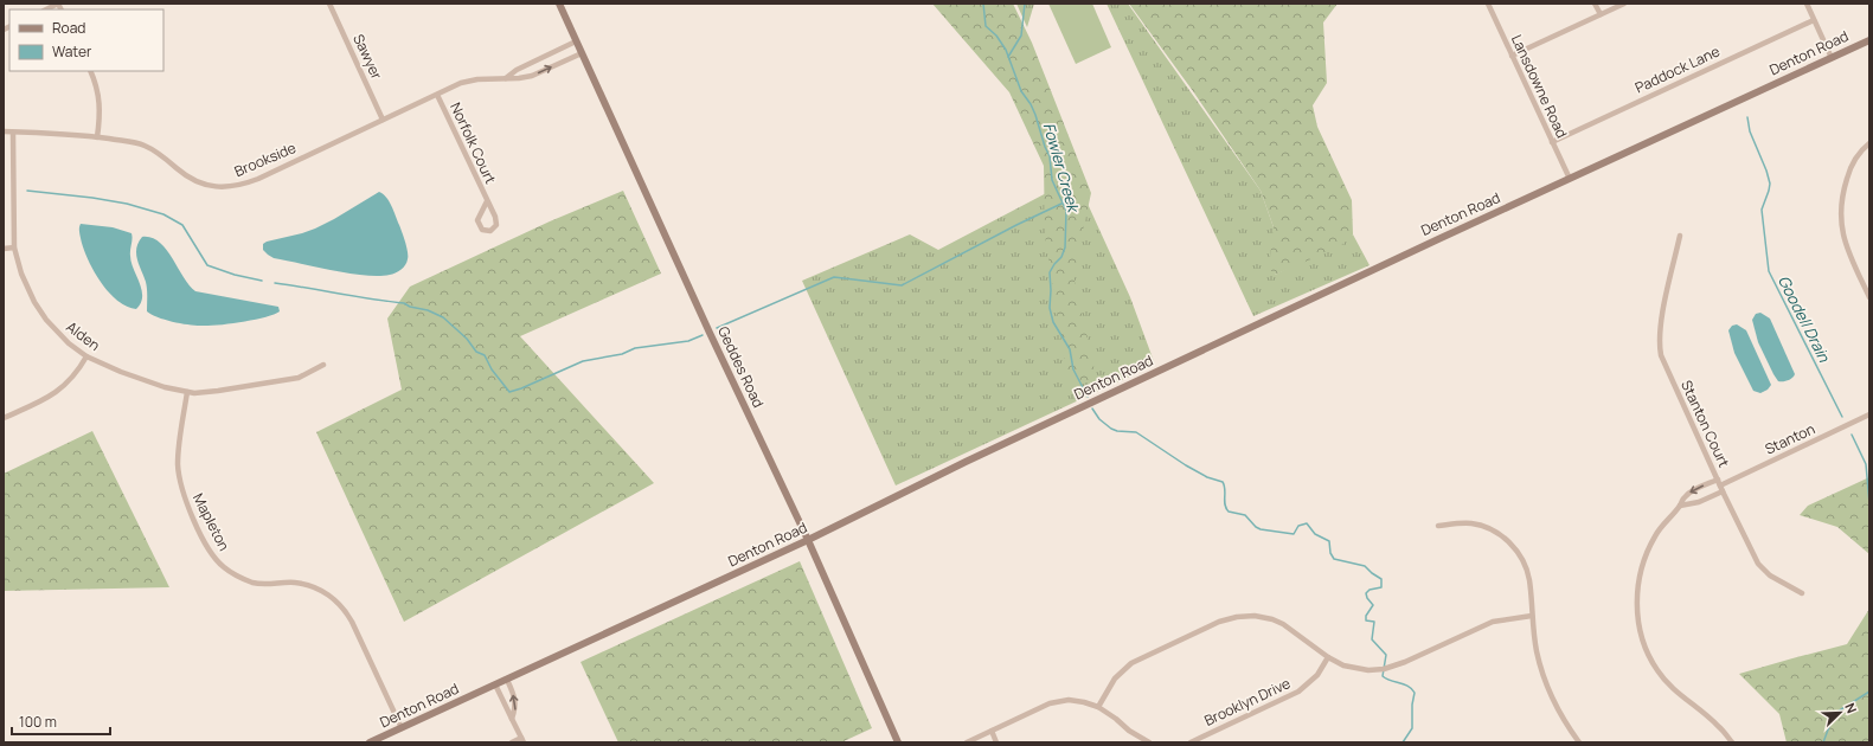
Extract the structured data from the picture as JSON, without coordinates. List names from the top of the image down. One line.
{"streets":{"street":["Denton Road","Sawyer","Paddock Lane","Lansdowne Road","Norfolk Court","Brookside","Alden","Geddes Road","Stanton Court","Stanton","Mapleton","Brooklyn Drive"]},"crossings":[["Denton Road","Lansdowne Road"],["Denton Road","Geddes Road"],["Denton Road","Mapleton"],["Sawyer","Brookside"],["Paddock Lane","Lansdowne Road"],["Norfolk Court","Brookside"],["Brookside","Alden"],["Brookside","Geddes Road"],["Alden","Mapleton"],["Stanton Court","Stanton"]],"water":["Fowler Creek","Goodell Drain"],"legend":["Road","Water"],"scale_bar":"100 m","north":"top right"}
